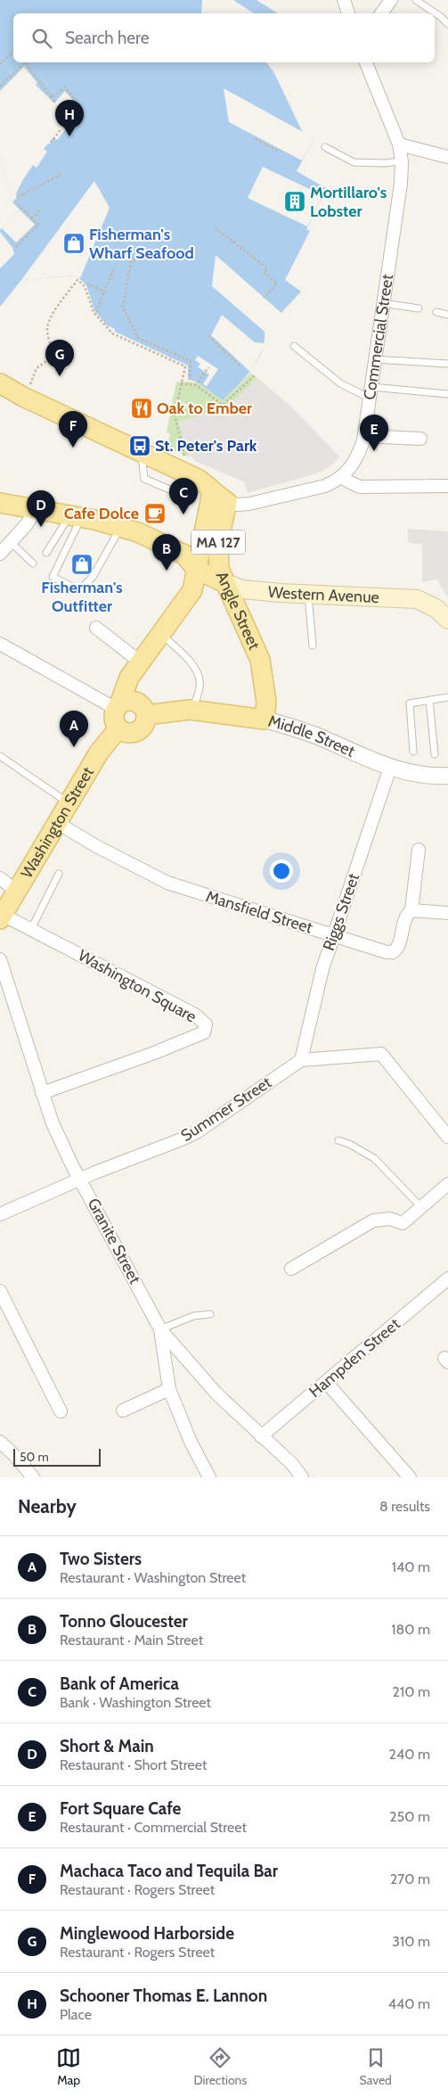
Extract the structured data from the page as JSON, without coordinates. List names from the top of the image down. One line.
{"streets":{"main road":["MA 127","Western Avenue","Angle Street","Middle Street","Washington Street"],"street":["Commercial Street","Mansfield Street","Riggs Street","Washington Square","Summer Street","Granite Street","Hampden Street"]},"crossings":[["MA 127","Western Avenue"],["MA 127","Angle Street"],["Western Avenue","Angle Street"],["Angle Street","Middle Street"],["Middle Street","Washington Street"],["Middle Street","Riggs Street"],["Washington Street","Mansfield Street"],["Washington Street","Washington Square"],["Mansfield Street","Riggs Street"],["Riggs Street","Summer Street"],["Washington Square","Granite Street"],["Summer Street","Granite Street"],["Granite Street","Hampden Street"]],"places":{"building":["Mortillaro's Lobster"],"shop":["Fisherman's Wharf Seafood","Fisherman's Outfitter"],"restaurant":["Oak to Ember"],"bus stop":["St. Peter's Park"],"cafe":["Cafe Dolce"]},"scale_bar":"50 m","page":{"search":"Search here","pins":["H","G","F","E","C","D","B","A"],"scale":"50 m","heading":["Nearby","8 results"],"list":[{"mark":"A","name":"Two Sisters","note":"Restaurant · Washington Street","value":"140 m"},{"mark":"B","name":"Tonno Gloucester","note":"Restaurant · Main Street","value":"180 m"},{"mark":"C","name":"Bank of America","note":"Bank · Washington Street","value":"210 m"},{"mark":"D","name":"Short & Main","note":"Restaurant · Short Street","value":"240 m"},{"mark":"E","name":"Fort Square Cafe","note":"Restaurant · Commercial Street","value":"250 m"},{"mark":"F","name":"Machaca Taco and Tequila Bar","note":"Restaurant · Rogers Street","value":"270 m"},{"mark":"G","name":"Minglewood Harborside","note":"Restaurant · Rogers Street","value":"310 m"},{"mark":"H","name":"Schooner Thomas E. Lannon","note":"Place","value":"440 m"}],"nav":["Map","Directions","Saved"]}}
